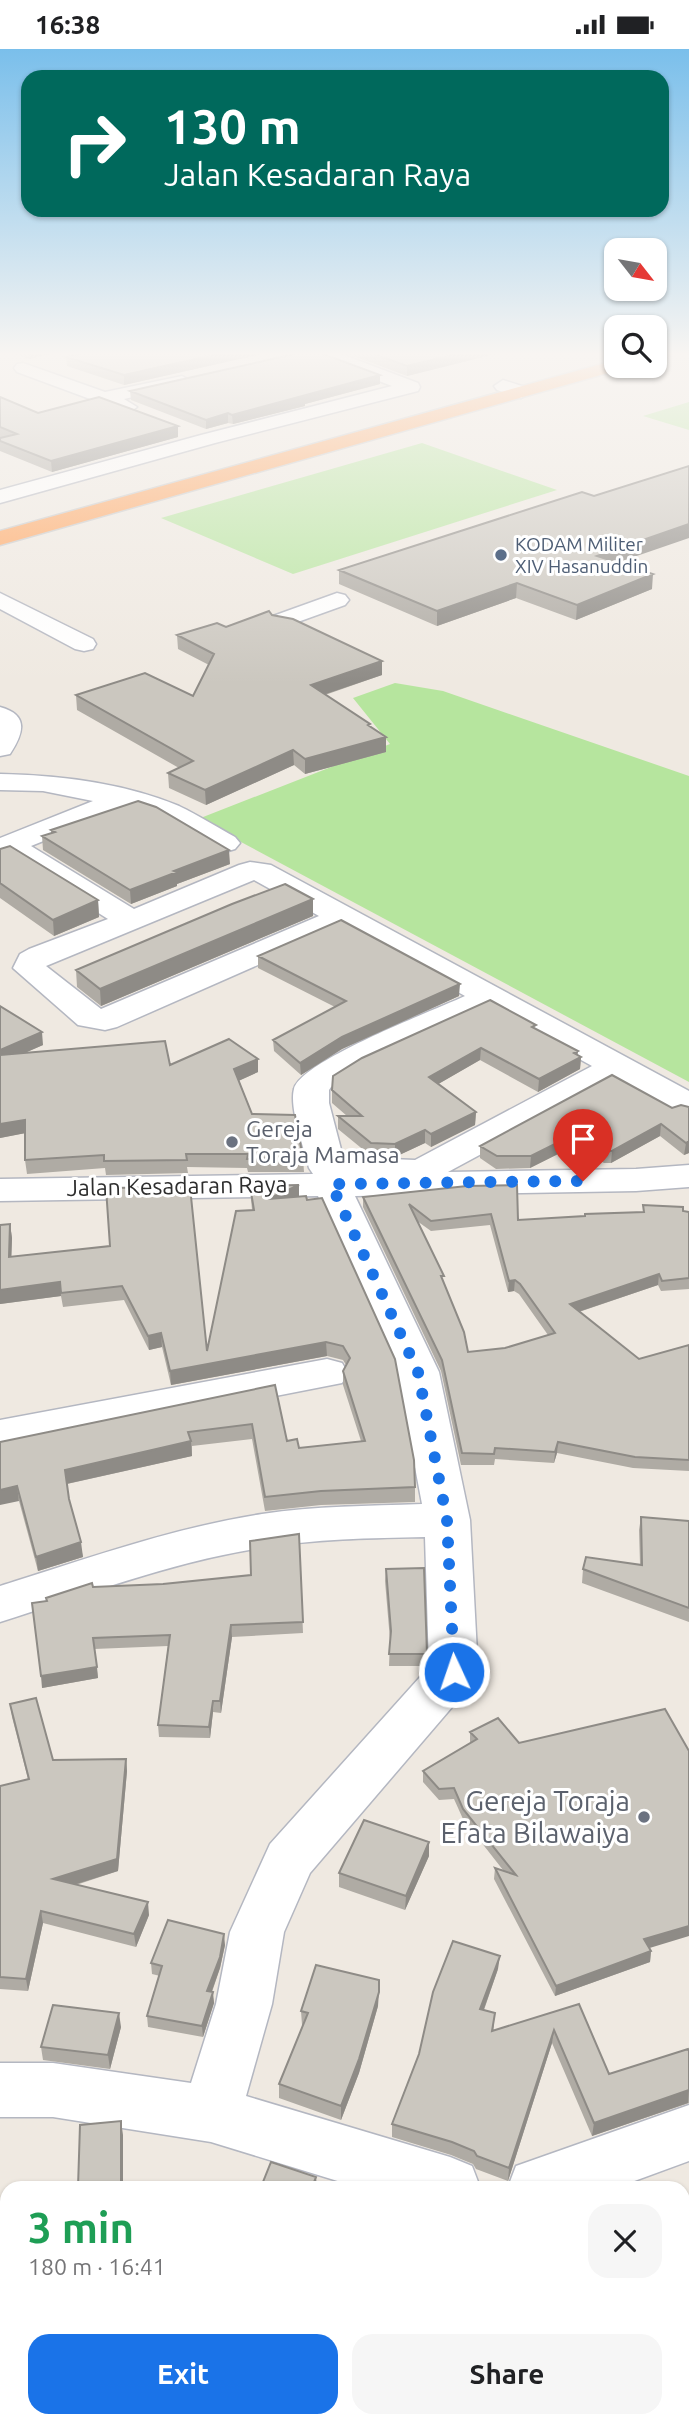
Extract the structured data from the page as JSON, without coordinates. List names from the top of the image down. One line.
{"streets":{"street":["Jalan Kesadaran Raya"]},"places":["KODAM Militer XIV Hasanuddin","Gereja Toraja Mamasa","Gereja Toraja Efata Bilawaiya"],"north":"bottom right","page":{"status":"16:38","turn":["130 m","Jalan Kesadaran Raya"],"heading":["3 min","180 m · 16:41"],"buttons":["Exit","Share"]}}
